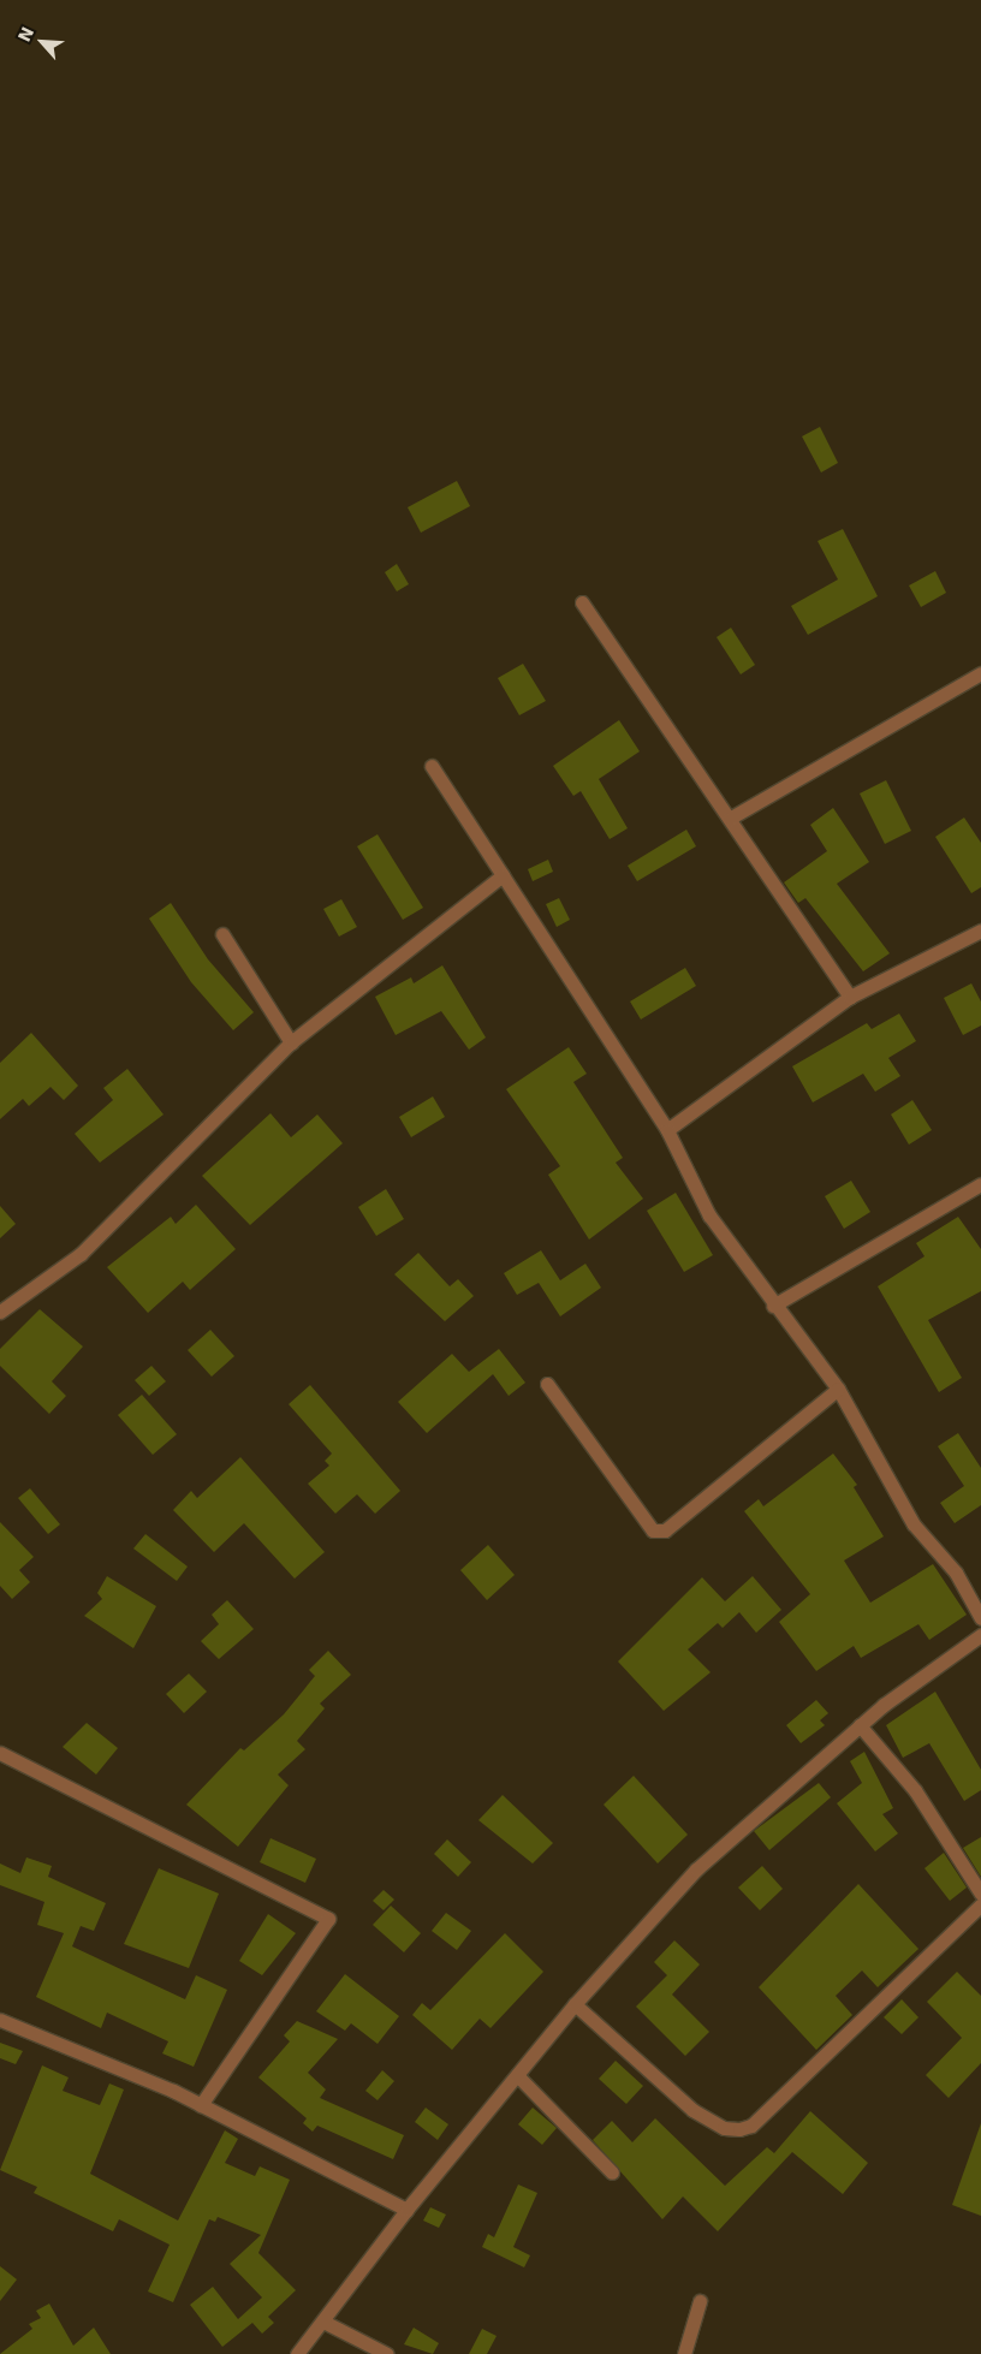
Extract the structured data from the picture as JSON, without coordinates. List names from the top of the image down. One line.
{"north":"top left"}
